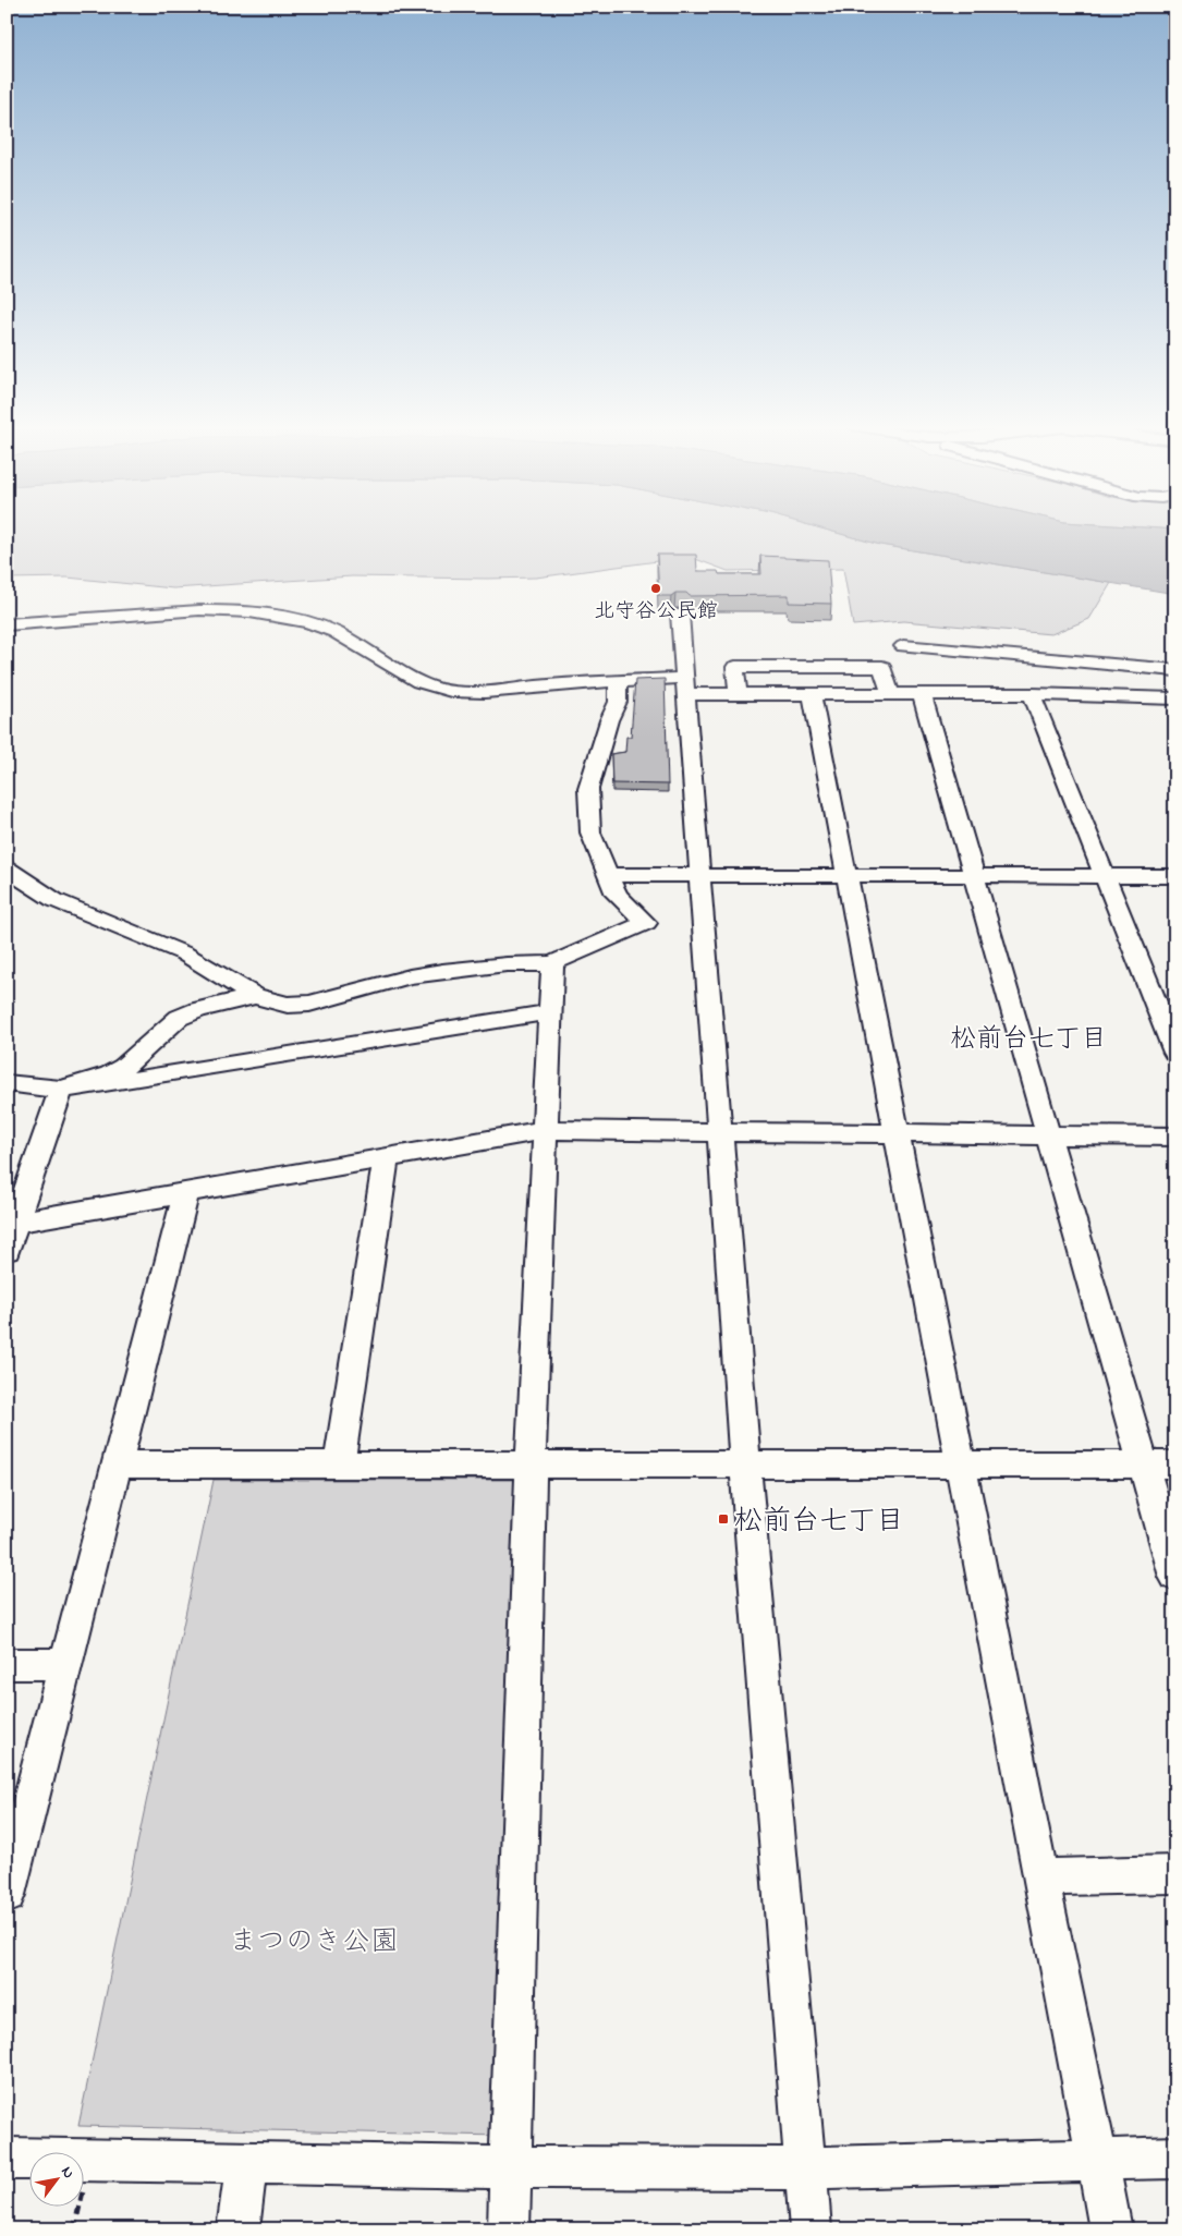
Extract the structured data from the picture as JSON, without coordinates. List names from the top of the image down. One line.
{"districts":["松前台七丁目"],"parks":["まつのき公園"],"places":{"other":["北守谷公民館"],"transit":["松前台七丁目"]},"north":"top right"}
